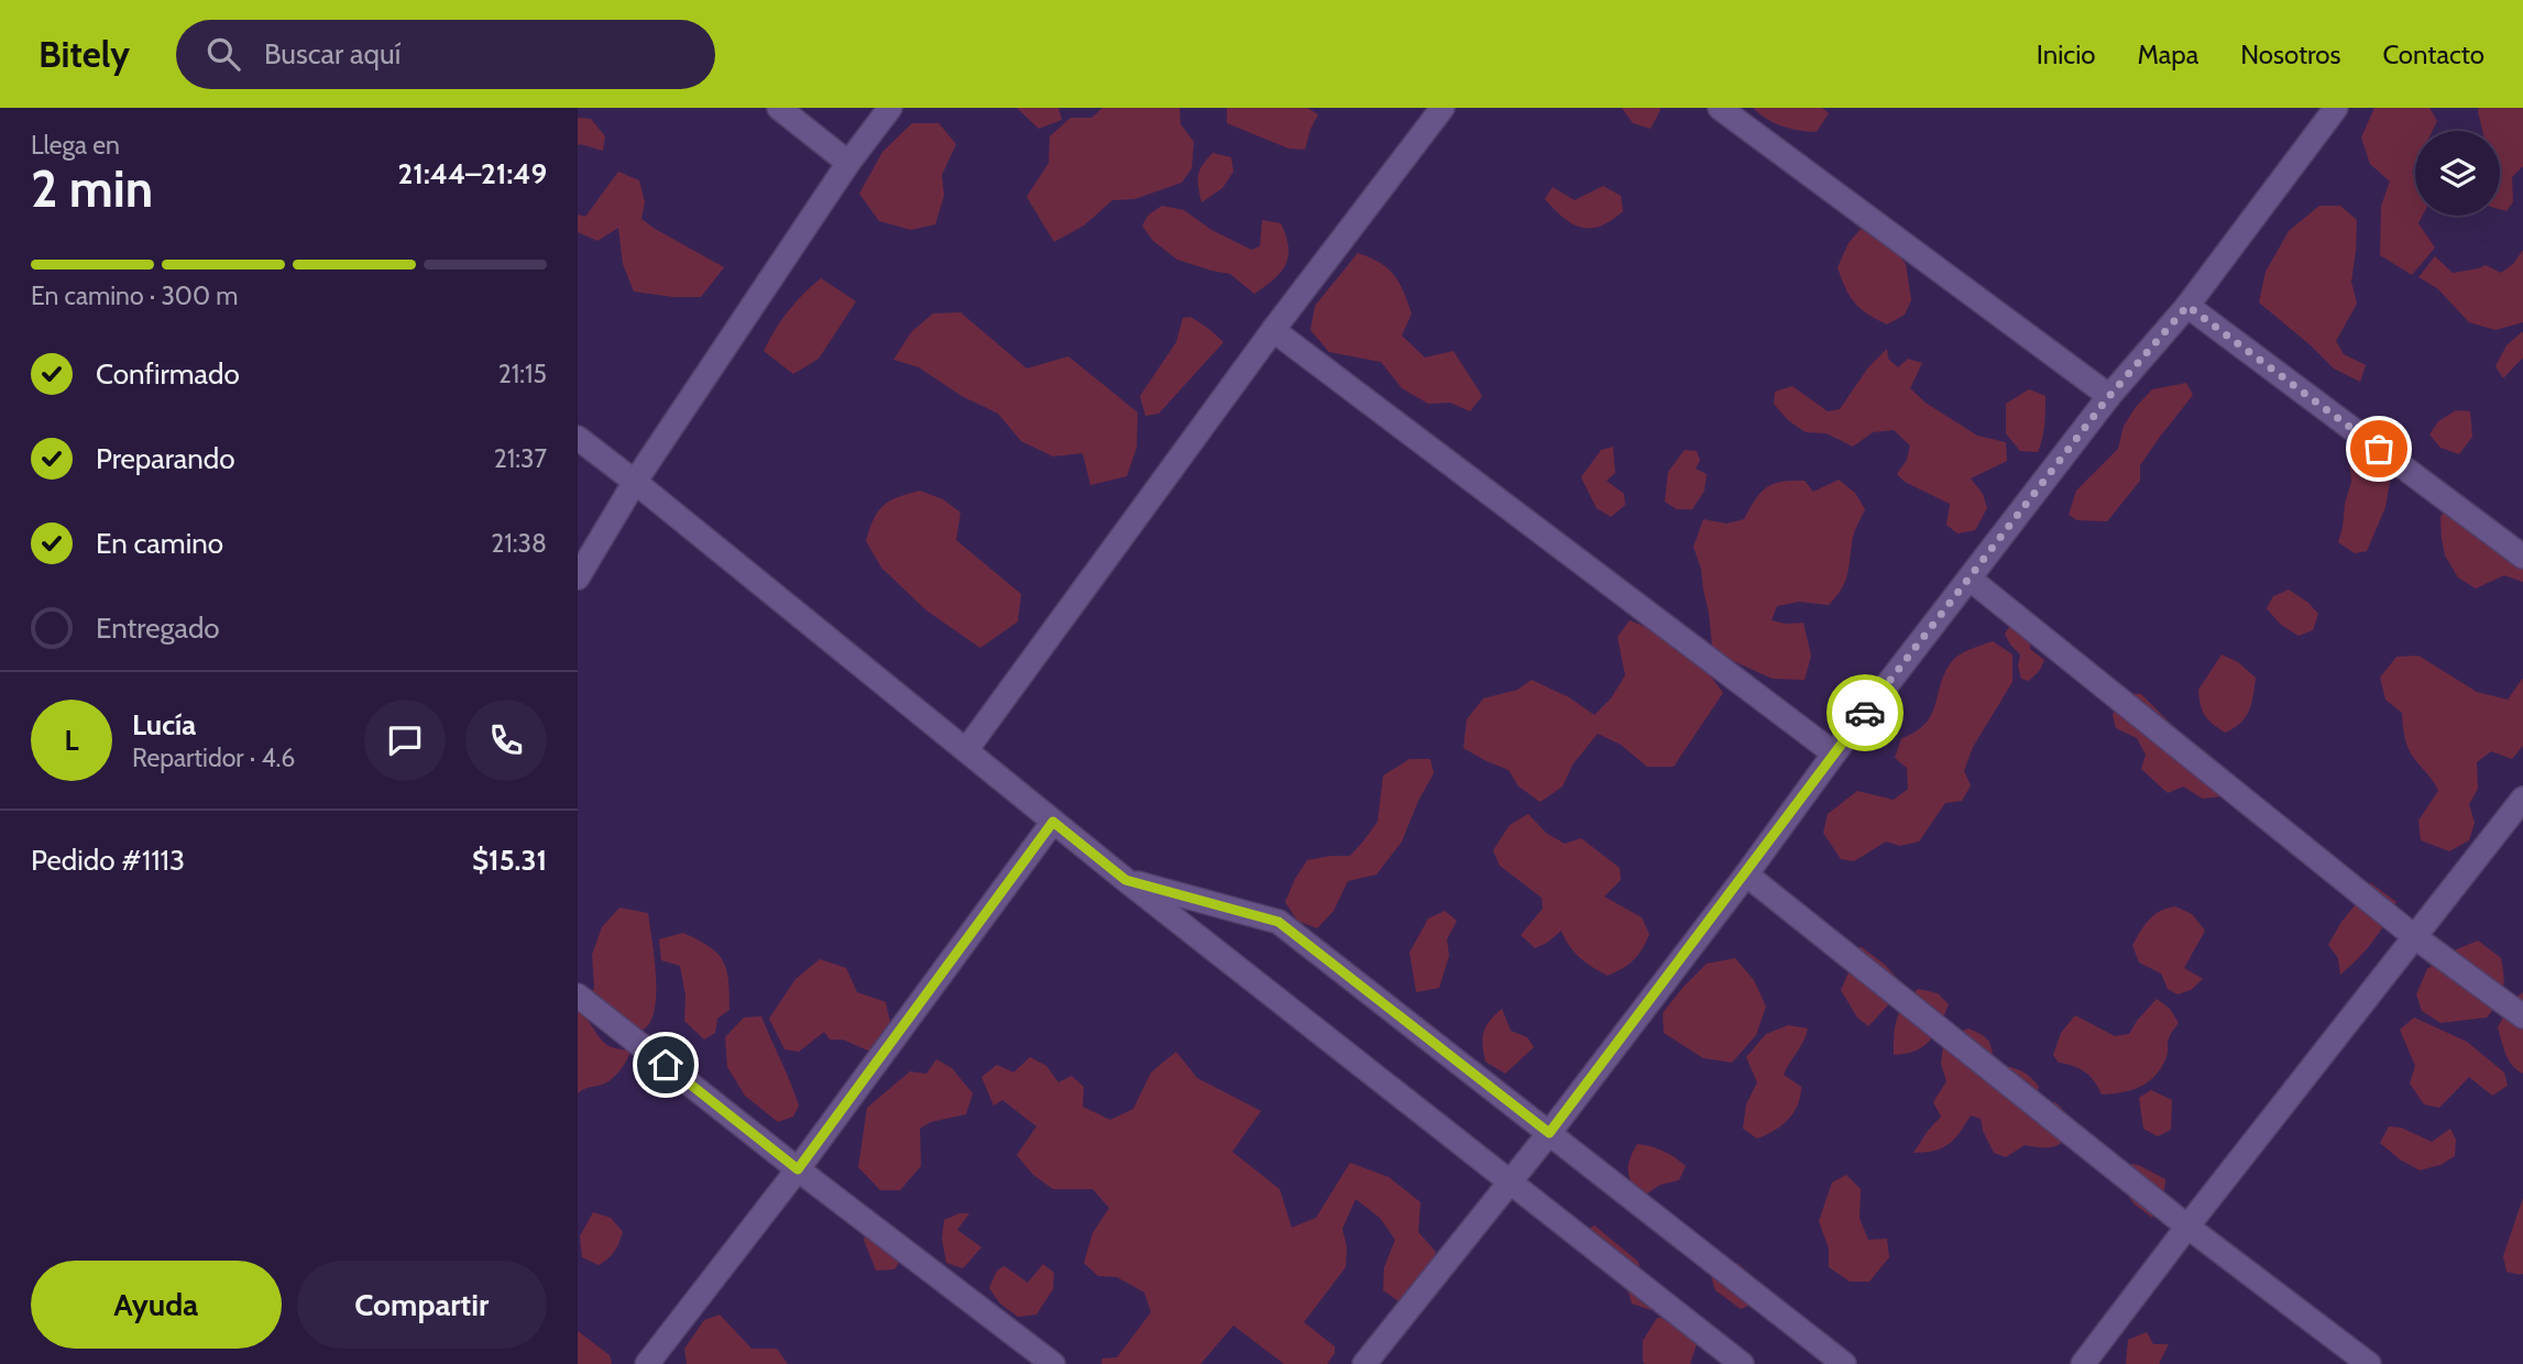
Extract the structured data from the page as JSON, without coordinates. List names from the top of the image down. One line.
{"page":{"header":"Bitely","search":"Buscar aquí","nav":["Inicio","Mapa","Nosotros","Contacto"],"heading":["2 min","Llega en","21:44–21:49"],"panel":["Lucía","Repartidor · 4.6","Pedido #1113","$15.31"],"bar":"En camino · 300 m","list":[["Confirmado","21:15"],["Preparando","21:37"],["En camino","21:38"],"Entregado"],"round":"L","buttons":["Ayuda","Compartir"]}}
